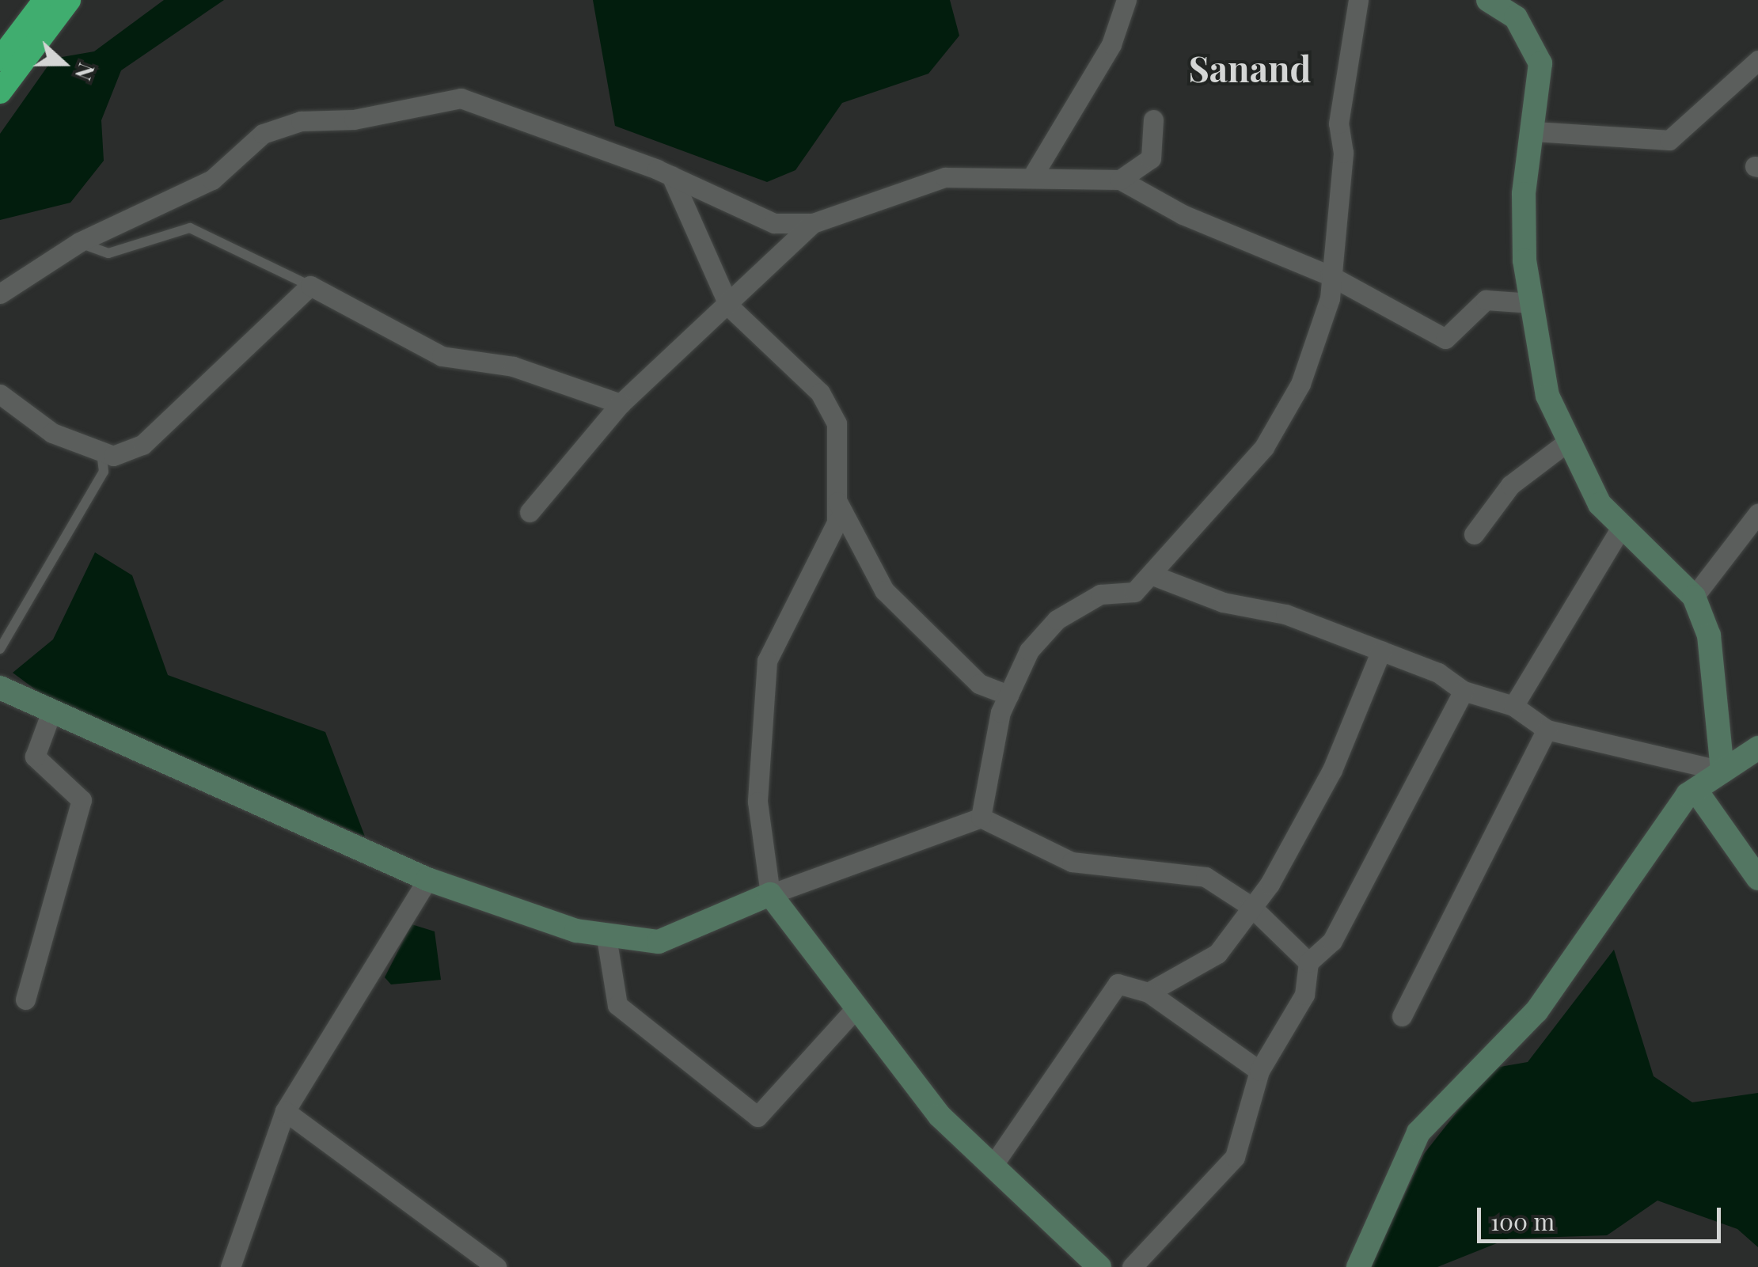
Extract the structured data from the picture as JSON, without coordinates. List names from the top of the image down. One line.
{"districts":["Sanand"],"scale_bar":"100 m","north":"right"}
